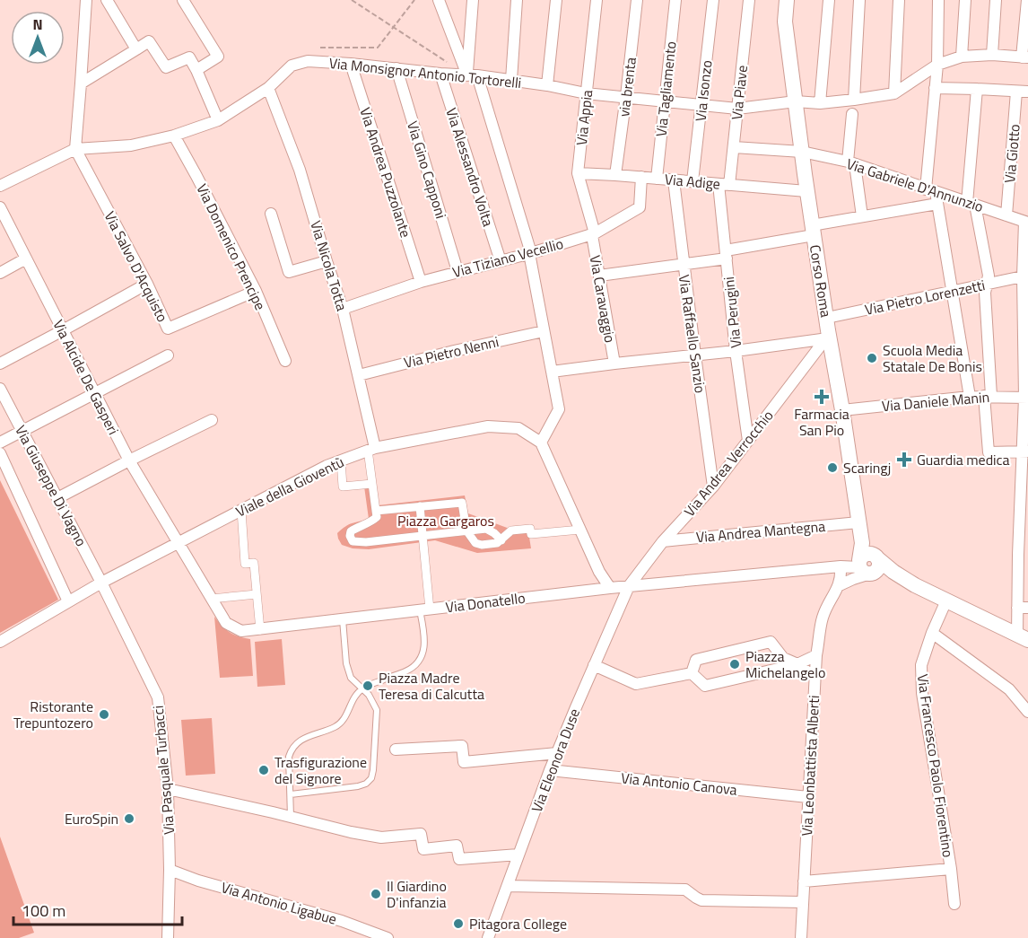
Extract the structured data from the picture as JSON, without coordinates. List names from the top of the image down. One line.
{"streets":{"main road":["Corso Roma"],"street":["Via Monsignor Antonio Tortorelli","via brenta","Via Tagliamento","Via Isonzo","Via Piave","Via Appia","Via Giotto","Via Alessandro Volta","Via Gino Capponi","Via Andrea Puzzolante","Via Adige","Via Gabriele D'Annunzio","Via Domenico Prencipe","Via Tiziano Vecellio","Via Nicola Totta","Via Salvo D'Acquisto","Via Pietro Lorenzetti","Via Caravaggio","Via Perugini","Via Raffaello Sanzio","Via Pietro Nenni","Via Alcide De Gasperi","Via Daniele Manin","Via Andrea Verrocchio","Via Giuseppe Di Vagno","Viale della Gioventù","Via Andrea Mantegna","Via Donatello","Via Eleonora Duse","Via Leonbattista Alberti","Via Francesco Paolo Fiorentino","Via Pasquale Turbacci","Via Antonio Canova","Via Antonio Ligabue"]},"crossings":[["Via Monsignor Antonio Tortorelli","via brenta"],["Via Monsignor Antonio Tortorelli","Via Tagliamento"],["Via Monsignor Antonio Tortorelli","Via Isonzo"],["Via Monsignor Antonio Tortorelli","Via Piave"],["Via Monsignor Antonio Tortorelli","Via Appia"],["Via Monsignor Antonio Tortorelli","Via Alessandro Volta"],["Via Monsignor Antonio Tortorelli","Via Gino Capponi"],["Via Monsignor Antonio Tortorelli","Via Andrea Puzzolante"],["Via Monsignor Antonio Tortorelli","Via Domenico Prencipe"],["Via Monsignor Antonio Tortorelli","Via Nicola Totta"],["Via Monsignor Antonio Tortorelli","Via Salvo D'Acquisto"],["Via Monsignor Antonio Tortorelli","Corso Roma"],["via brenta","Via Adige"],["Via Tagliamento","Via Adige"],["Via Isonzo","Via Adige"],["Via Piave","Via Adige"],["Via Piave","Via Gabriele D'Annunzio"],["Via Piave","Via Perugini"],["Via Appia","Via Adige"],["Via Appia","Via Tiziano Vecellio"],["Via Appia","Via Caravaggio"],["Via Giotto","Via Gabriele D'Annunzio"],["Via Alessandro Volta","Via Tiziano Vecellio"],["Via Gino Capponi","Via Tiziano Vecellio"],["Via Andrea Puzzolante","Via Tiziano Vecellio"],["Via Adige","Via Tiziano Vecellio"],["Via Adige","Corso Roma"],["Via Adige","Via Perugini"],["Via Adige","Via Raffaello Sanzio"],["Via Gabriele D'Annunzio","Corso Roma"],["Via Domenico Prencipe","Via Salvo D'Acquisto"],["Via Tiziano Vecellio","Via Nicola Totta"],["Via Tiziano Vecellio","Via Caravaggio"],["Via Nicola Totta","Via Pietro Nenni"],["Via Nicola Totta","Viale della Gioventù"],["Corso Roma","Via Pietro Lorenzetti"],["Corso Roma","Via Daniele Manin"],["Corso Roma","Via Andrea Verrocchio"],["Corso Roma","Via Andrea Mantegna"],["Via Perugini","Via Andrea Verrocchio"],["Via Raffaello Sanzio","Via Andrea Verrocchio"],["Via Alcide De Gasperi","Viale della Gioventù"],["Via Alcide De Gasperi","Via Donatello"],["Via Andrea Verrocchio","Via Andrea Mantegna"],["Via Andrea Verrocchio","Via Donatello"],["Via Andrea Verrocchio","Via Eleonora Duse"],["Via Giuseppe Di Vagno","Viale della Gioventù"],["Via Giuseppe Di Vagno","Via Pasquale Turbacci"],["Viale della Gioventù","Via Donatello"],["Viale della Gioventù","Via Pasquale Turbacci"],["Via Donatello","Via Eleonora Duse"],["Via Donatello","Via Leonbattista Alberti"],["Via Eleonora Duse","Via Antonio Canova"],["Via Leonbattista Alberti","Via Antonio Canova"],["Via Pasquale Turbacci","Via Antonio Ligabue"]],"parks":["Piazza Gargaros"],"places":{"other":["Scuola Media Statale De Bonis","Scaringj","Piazza Michelangelo","Piazza Madre Teresa di Calcutta","Ristorante Trepuntozero","Trasfigurazione del Signore","EuroSpin","Il Giardino D'infanzia","Pitagora College"],"health":["Farmacia San Pio","Guardia medica"]},"scale_bar":"100 m","north":"top"}
